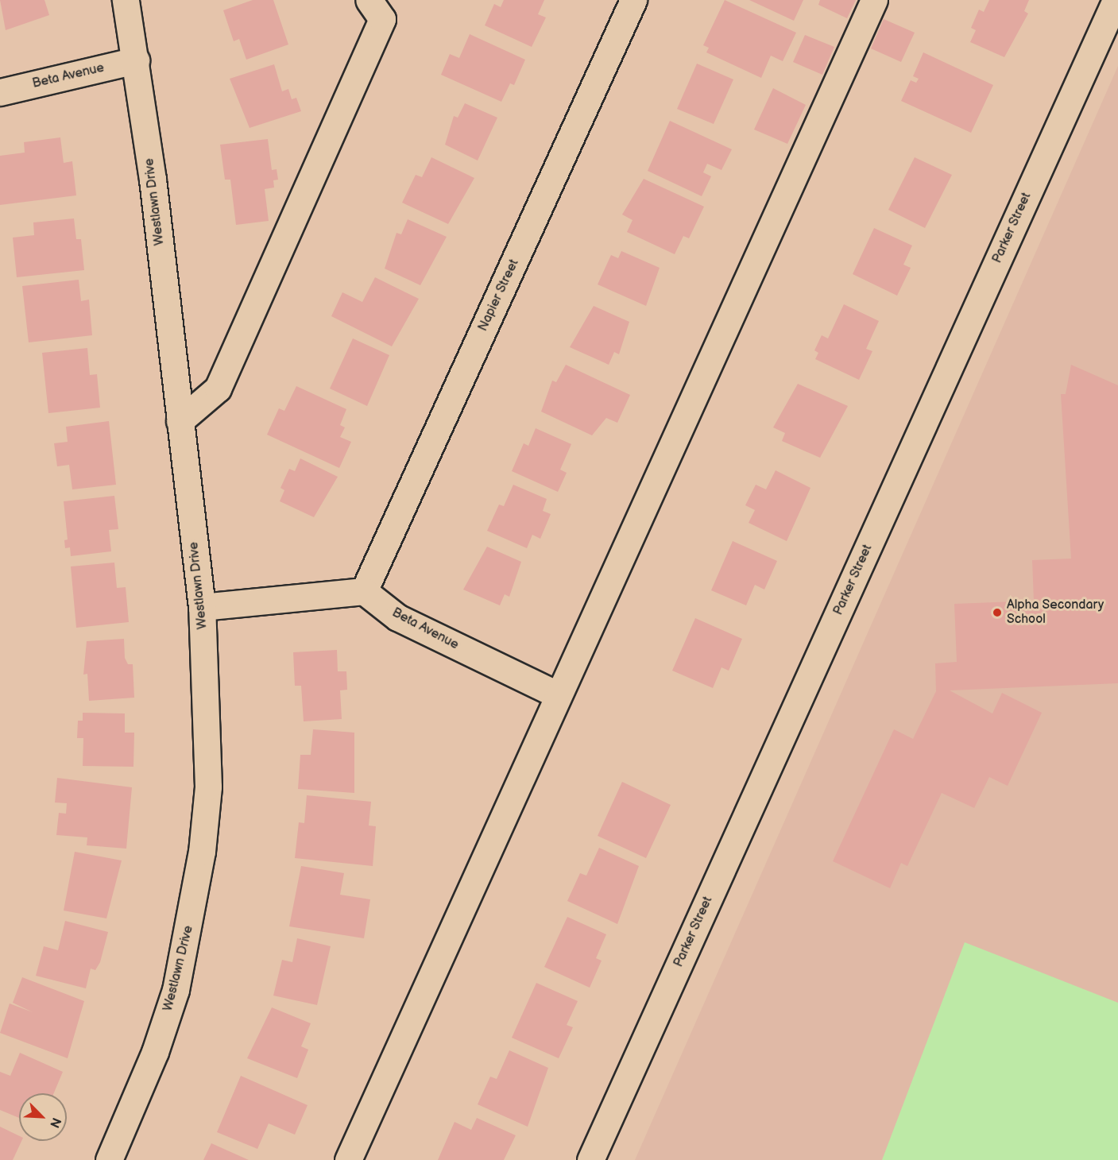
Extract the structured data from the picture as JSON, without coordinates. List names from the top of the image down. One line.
{"streets":{"street":["Beta Avenue","Westlawn Drive","Parker Street","Napier Street"]},"crossings":[["Beta Avenue","Westlawn Drive"],["Beta Avenue","Napier Street"]],"places":["Alpha Secondary School"],"north":"bottom right"}
